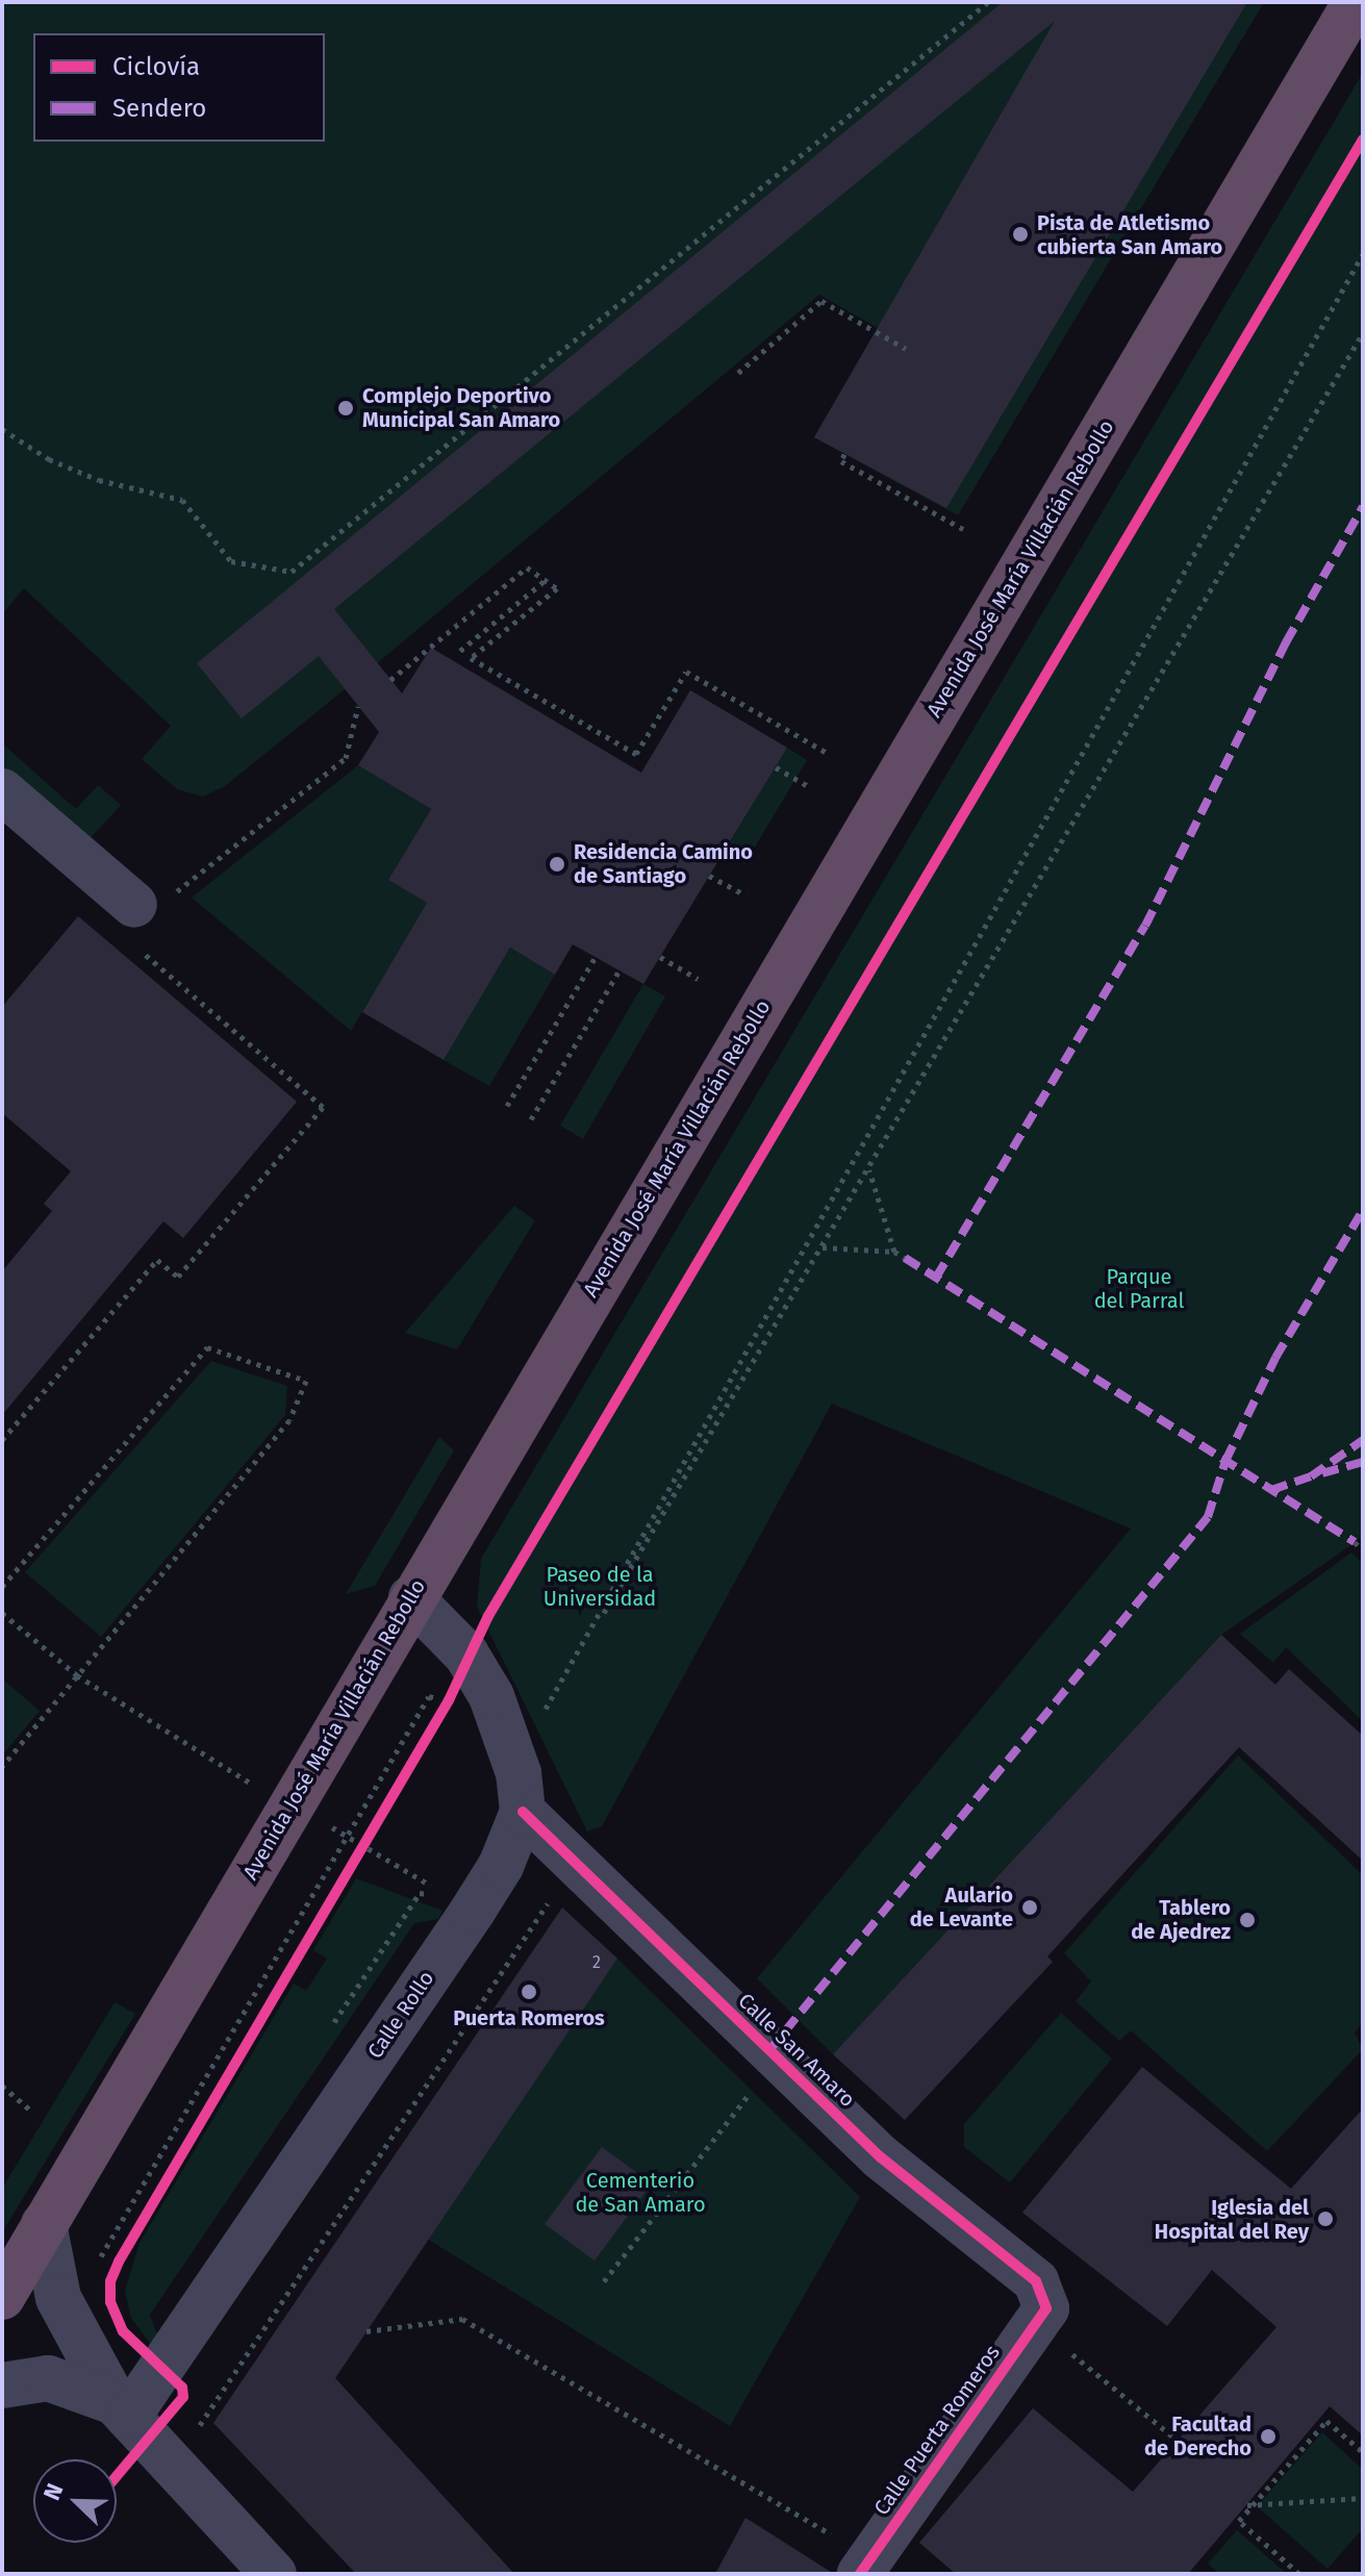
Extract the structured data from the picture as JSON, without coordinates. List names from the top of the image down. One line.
{"streets":{"highway":["Avenida José María Villacián Rebollo"],"street":["Calle Rollo","Calle San Amaro","Calle Puerta Romeros"]},"crossings":[["Avenida José María Villacián Rebollo","Calle Rollo"],["Calle Rollo","Calle San Amaro"],["Calle San Amaro","Calle Puerta Romeros"]],"parks":["Parque del Parral","Paseo de la Universidad","Cementerio de San Amaro"],"places":["Pista de Atletismo cubierta San Amaro","Complejo Deportivo Municipal San Amaro","Residencia Camino de Santiago","Aulario de Levante","Tablero de Ajedrez","Puerta Romeros","Iglesia del Hospital del Rey","Facultad de Derecho"],"house_numbers":["2"],"legend":["Ciclovía","Sendero"],"north":"top left"}
